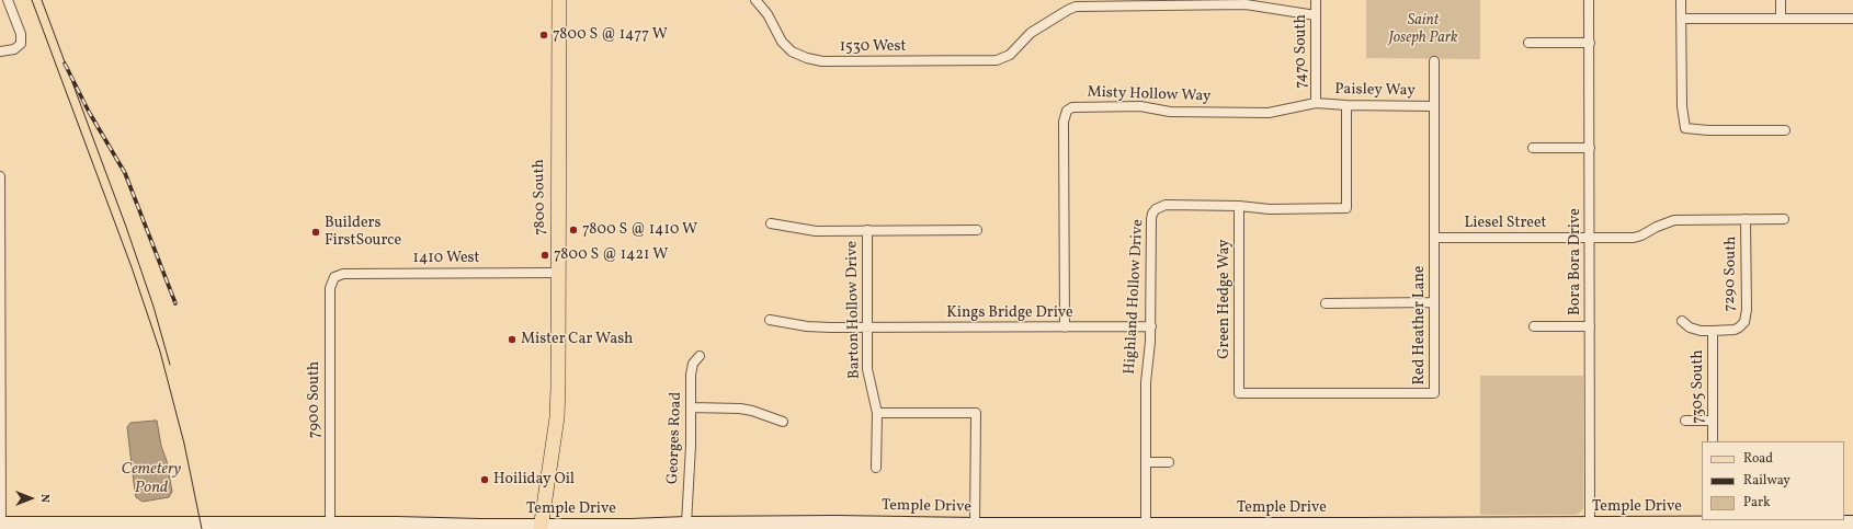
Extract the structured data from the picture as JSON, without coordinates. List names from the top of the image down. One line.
{"streets":{"main road":["7800 South"],"street":["1530 West","7470 South","Paisley Way","Misty Hollow Way","Liesel Street","1410 West","Bora Bora Drive","7290 South","Highland Hollow Drive","Green Hedge Way","Barton Hollow Drive","Kings Bridge Drive","Red Heather Lane","7305 South","7900 South","Georges Road","Temple Drive"]},"crossings":[["7470 South","Paisley Way"],["7470 South","Misty Hollow Way"],["Paisley Way","Misty Hollow Way"],["Paisley Way","Highland Hollow Drive"],["Paisley Way","Red Heather Lane"],["Misty Hollow Way","Kings Bridge Drive"],["7800 South","1410 West"],["7800 South","Temple Drive"],["Liesel Street","Bora Bora Drive"],["Liesel Street","7290 South"],["Liesel Street","Red Heather Lane"],["1410 West","7900 South"],["Bora Bora Drive","Temple Drive"],["7290 South","7305 South"],["Highland Hollow Drive","Green Hedge Way"],["Highland Hollow Drive","Kings Bridge Drive"],["Highland Hollow Drive","Temple Drive"],["Green Hedge Way","Red Heather Lane"],["Barton Hollow Drive","Kings Bridge Drive"],["7900 South","Temple Drive"],["Georges Road","Temple Drive"]],"water":["Cemetery Pond"],"parks":["Saint Joseph Park"],"places":["7800 S @ 1477 W","7800 S @ 1410 W","Builders FirstSource","7800 S @ 1421 W","Mister Car Wash","Hoiliday Oil"],"legend":["Road","Railway","Park"],"north":"right"}
